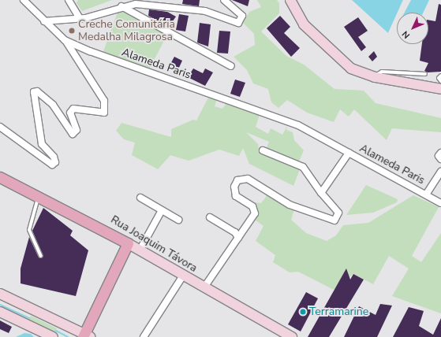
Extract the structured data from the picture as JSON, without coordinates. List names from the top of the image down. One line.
{"streets":{"main road":["Rua Joaquim Távora"],"street":["Alameda Paris"]},"places":["Creche Comunitária Medalha Milagrosa","Terramarine"],"north":"bottom left"}
